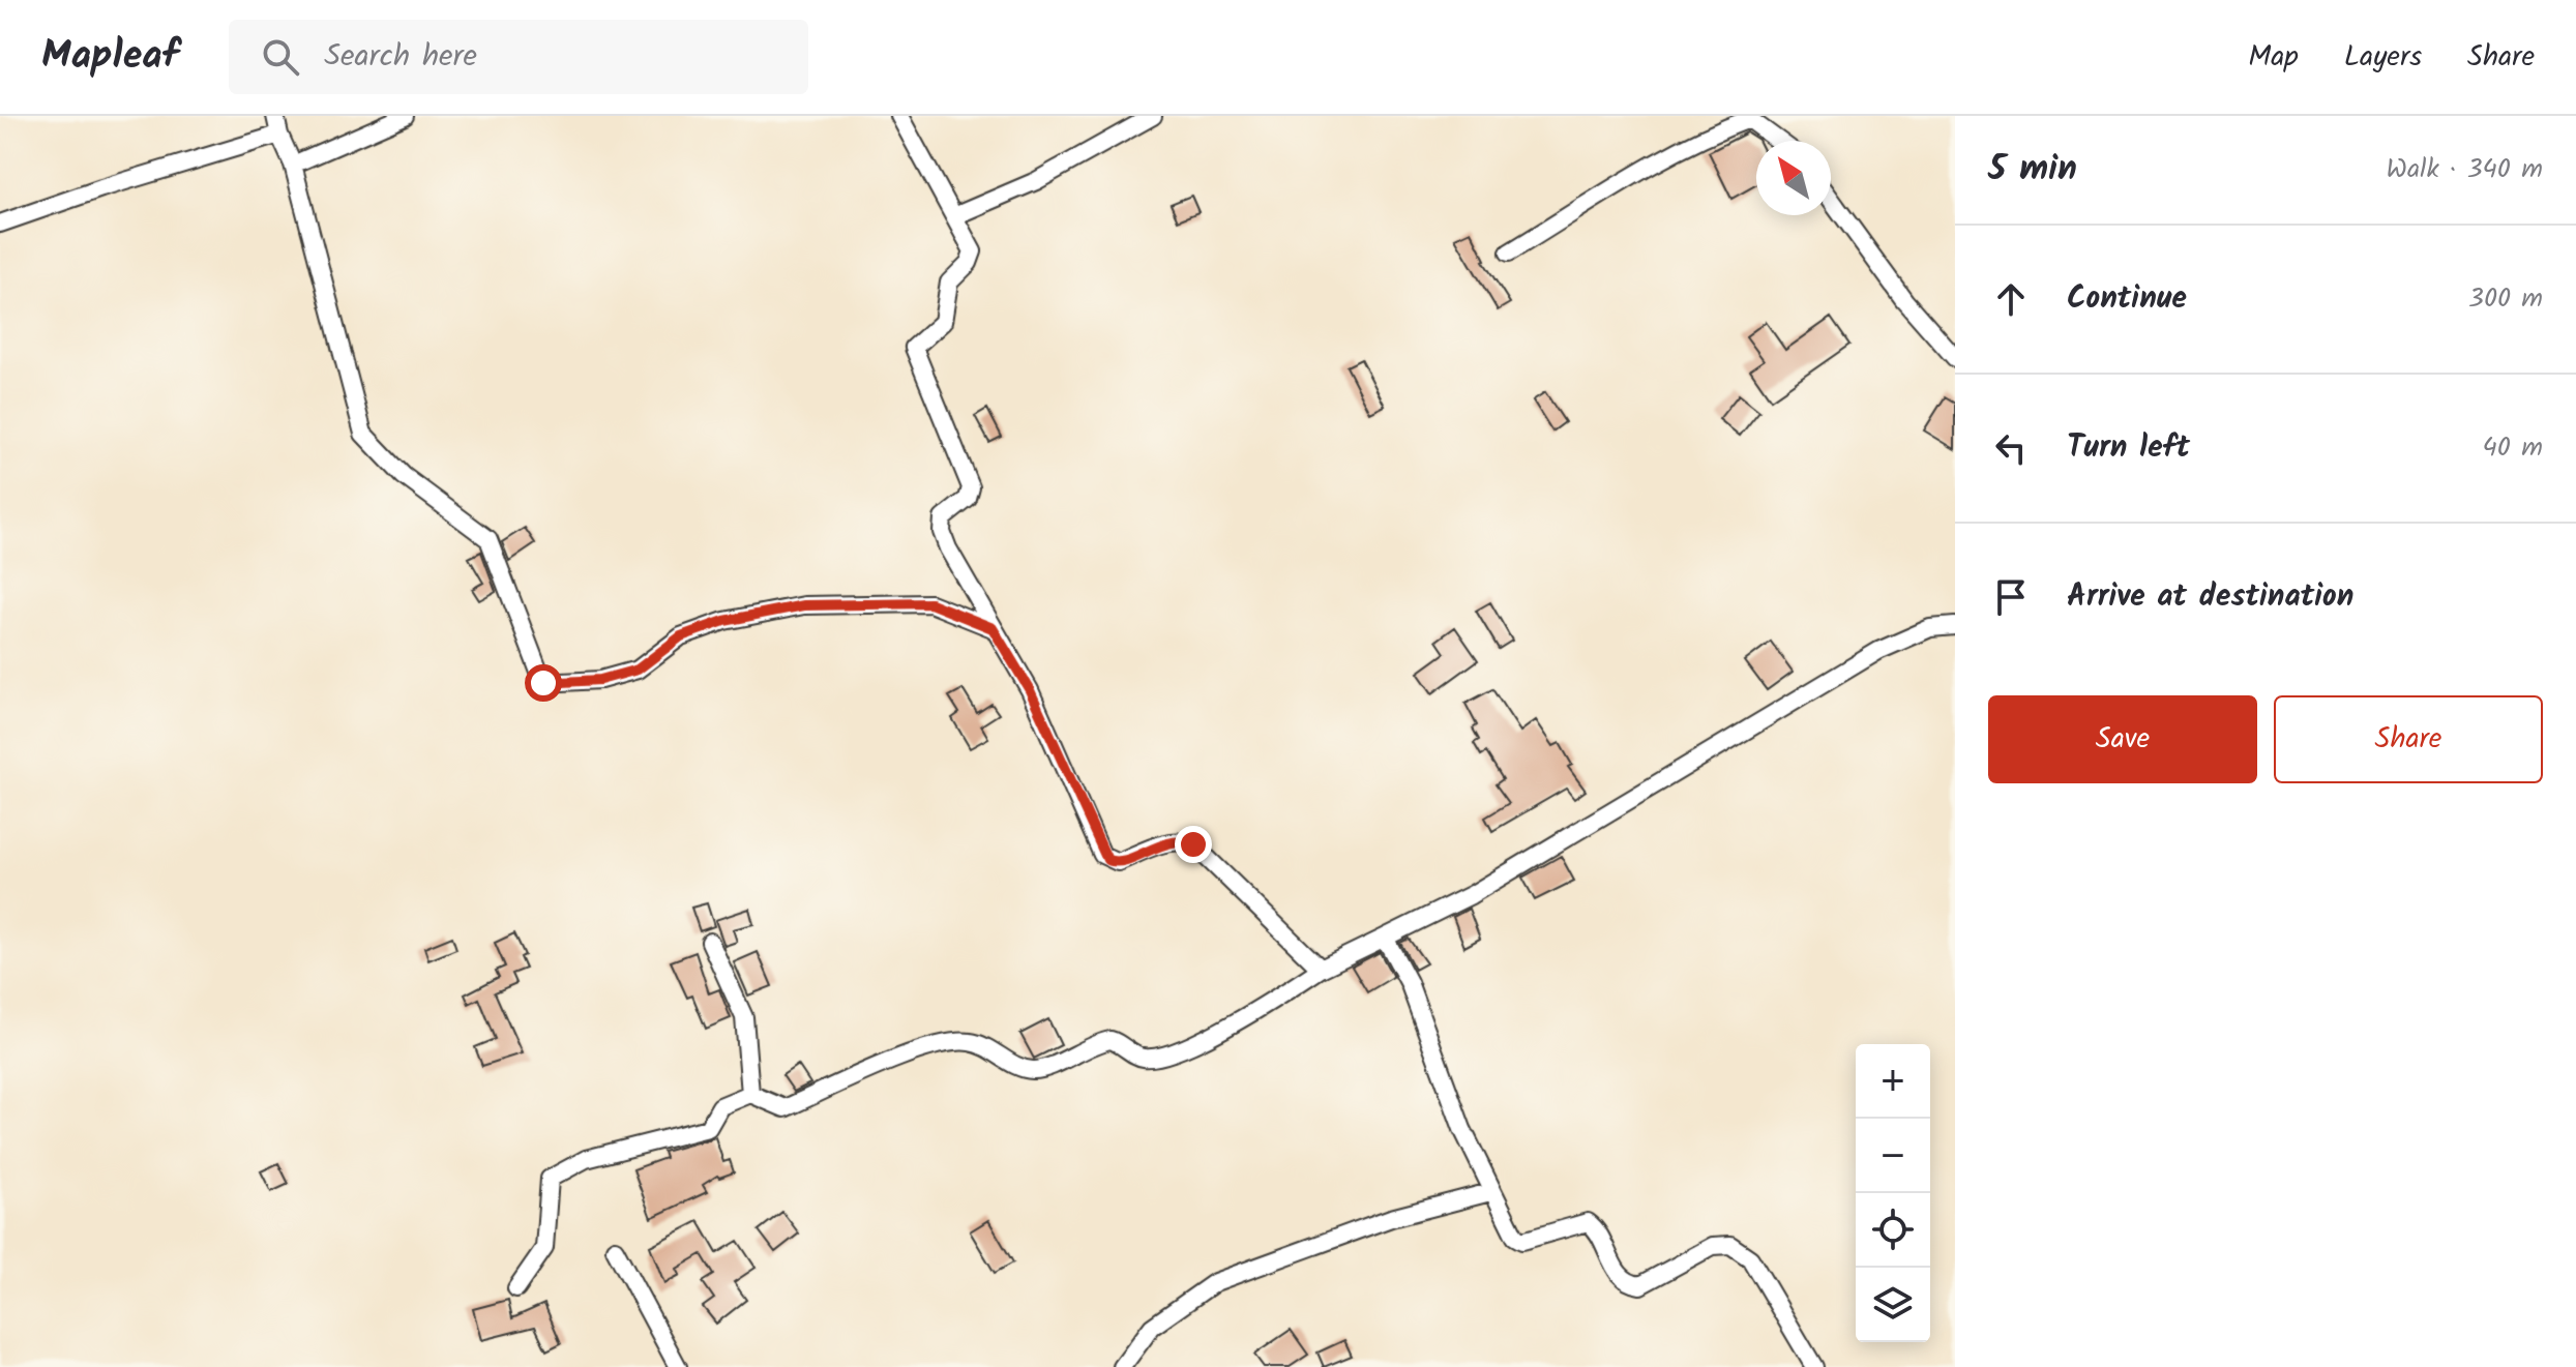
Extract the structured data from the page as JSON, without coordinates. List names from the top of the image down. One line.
{"north":"top left","page":{"header":"Mapleaf","search":"Search here","nav":["Map","Layers","Share"],"heading":["5 min","Walk · 340 m"],"list":[["Continue","300 m"],["Turn left","40 m"],"Arrive at destination"],"buttons":["Save","Share"],"map_buttons":["+","−"]}}
